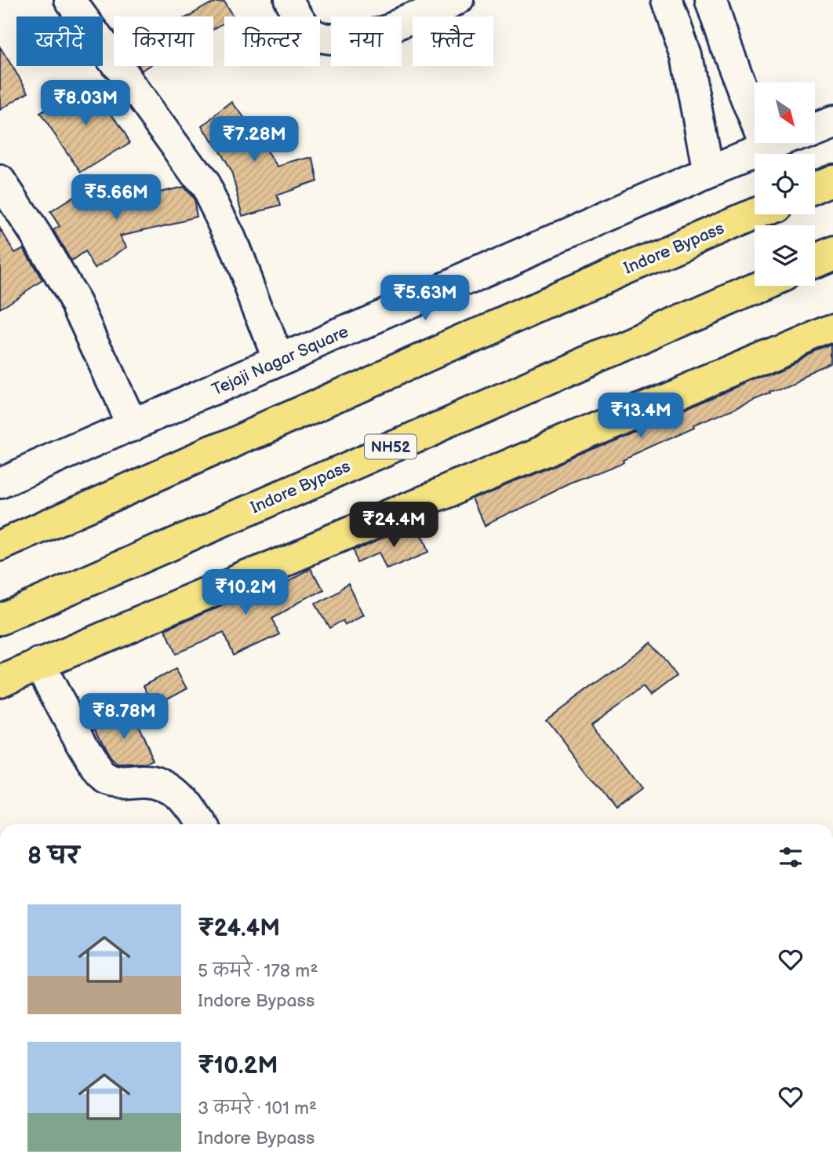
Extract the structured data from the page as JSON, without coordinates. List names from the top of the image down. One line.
{"streets":{"highway":["Indore Bypass","NH52"],"street":["Tejaji Nagar Square"]},"north":"bottom right","page":{"chip":["खरीदें","किराया","फ़िल्टर","नया","फ़्लैट"],"price":["₹8.03M","₹7.28M","₹5.66M","₹5.63M","₹13.4M","₹24.4M","₹10.2M","₹8.78M"],"heading":"8 घर","list":[{"name":"₹24.4M","note":"5 कमरे · 178 m² · Indore Bypass"},{"name":"₹10.2M","note":"3 कमरे · 101 m² · Indore Bypass"}]}}
